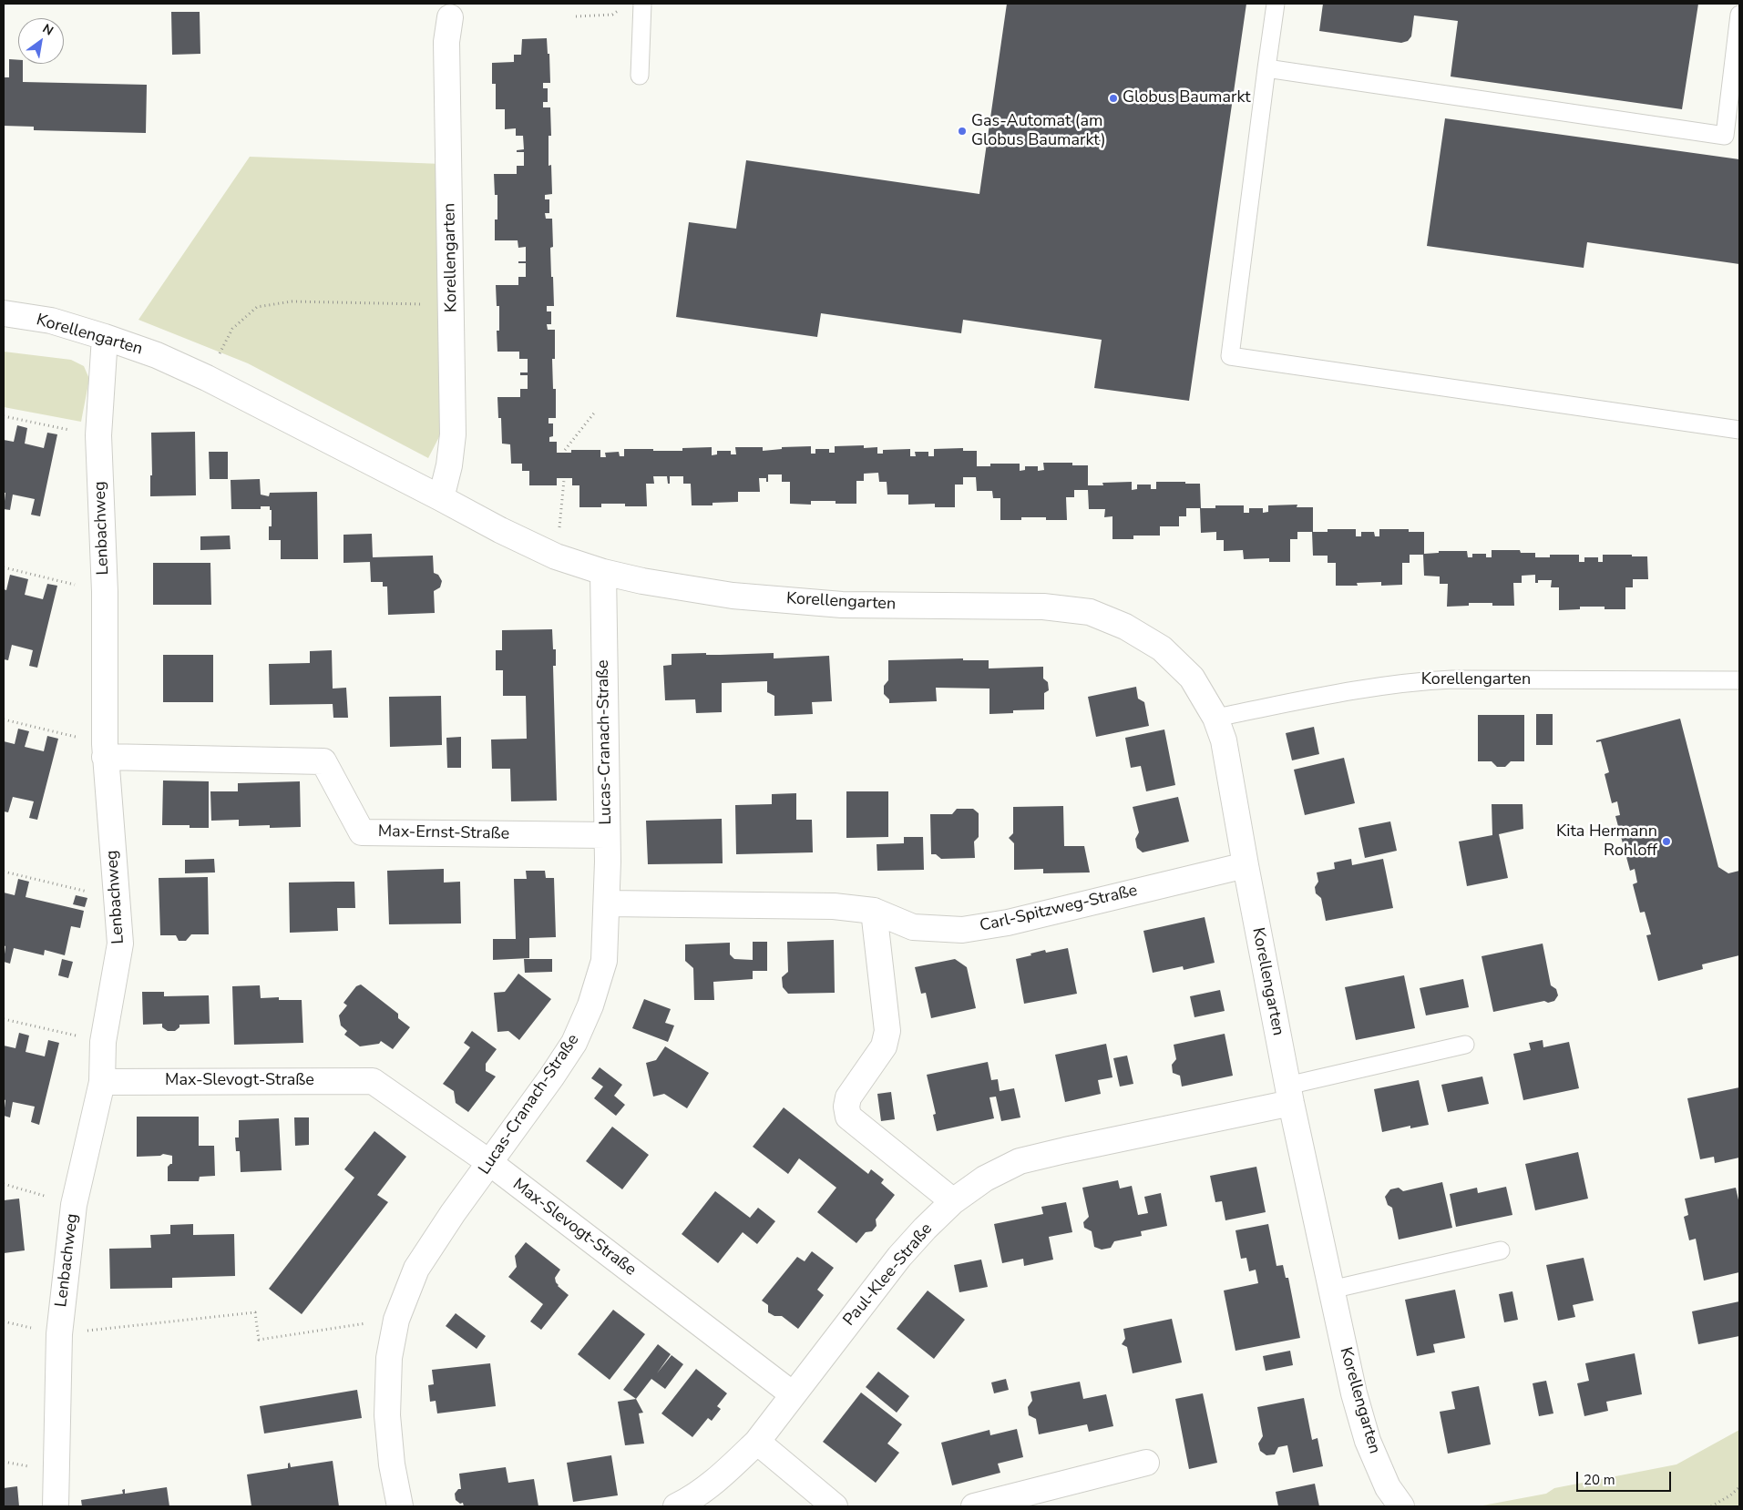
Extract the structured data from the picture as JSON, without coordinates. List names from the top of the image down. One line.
{"streets":{"street":["Korellengarten","Lenbachweg","Lucas-Cranach-Straße","Max-Ernst-Straße","Carl-Spitzweg-Straße","Max-Slevogt-Straße","Paul-Klee-Straße"]},"crossings":[["Korellengarten","Lenbachweg"],["Korellengarten","Lucas-Cranach-Straße"],["Korellengarten","Carl-Spitzweg-Straße"],["Korellengarten","Paul-Klee-Straße"],["Lenbachweg","Max-Ernst-Straße"],["Lenbachweg","Max-Slevogt-Straße"],["Lucas-Cranach-Straße","Max-Ernst-Straße"],["Lucas-Cranach-Straße","Carl-Spitzweg-Straße"],["Lucas-Cranach-Straße","Max-Slevogt-Straße"],["Max-Slevogt-Straße","Paul-Klee-Straße"]],"places":["Globus Baumarkt","Gas-Automat (am Globus Baumarkt)","Kita Hermann Rohloff"],"scale_bar":"20 m","north":"top right"}
